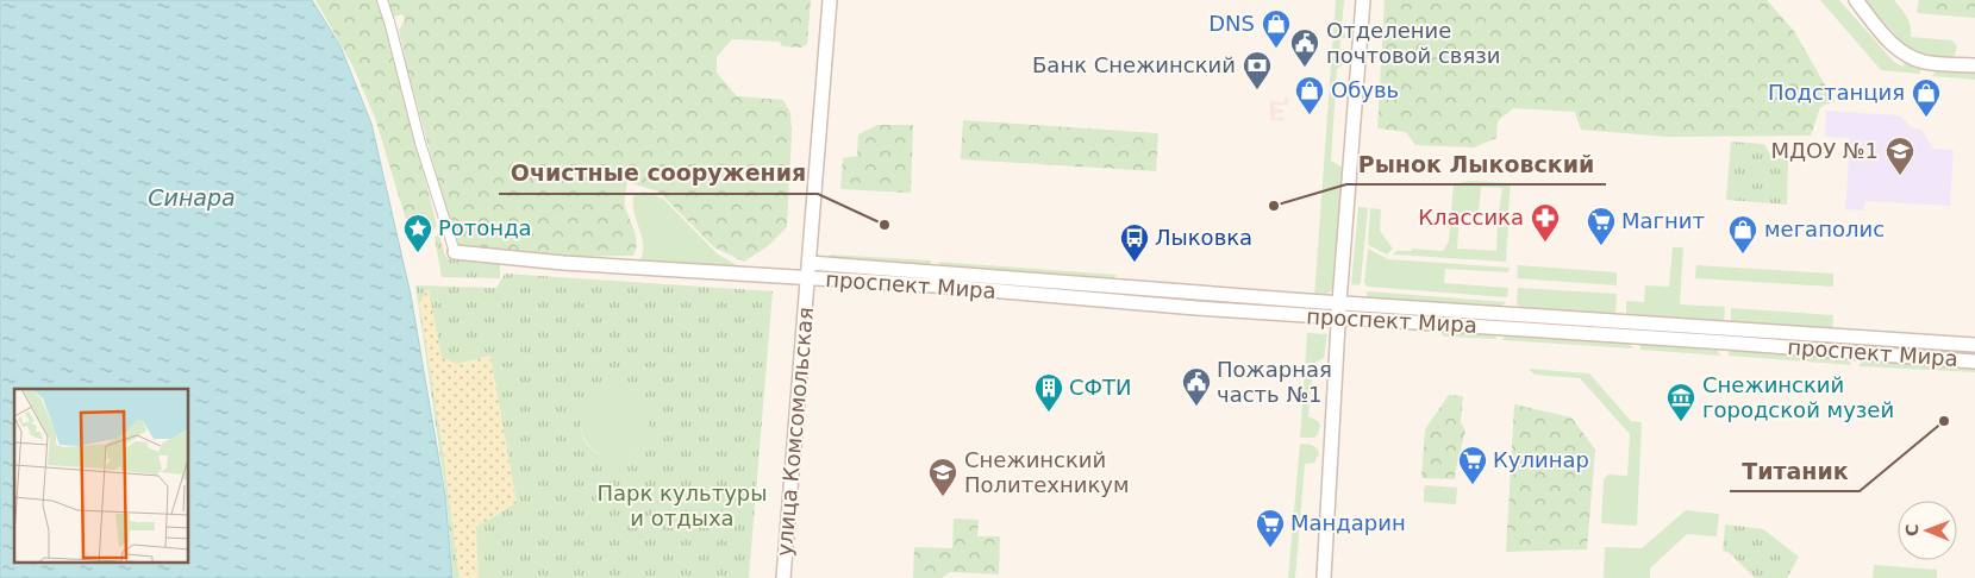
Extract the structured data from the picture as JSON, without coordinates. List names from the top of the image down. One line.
{"streets":{"street":["проспект Мира","улица Комсомольская"]},"crossings":[["проспект Мира","улица Комсомольская"]],"water":["Синара"],"parks":["Парк культуры и отдыха"],"places":{"shop":["DNS","Обувь","Подстанция","мегаполис"],"public building":["Отделение почтовой связи","Пожарная часть №1"],"bank":["Банк Снежинский"],"school or university":["МДОУ №1","Снежинский Политехникум"],"other":["Рынок Лыковский","Очистные сооружения","Титаник"],"pharmacy":["Классика"],"supermarket":["Магнит","Кулинар","Мандарин"],"place":["Ротонда"],"bus stop":["Лыковка"],"building":["СФТИ"],"museum":["Снежинский городской музей"]},"north":"left"}
